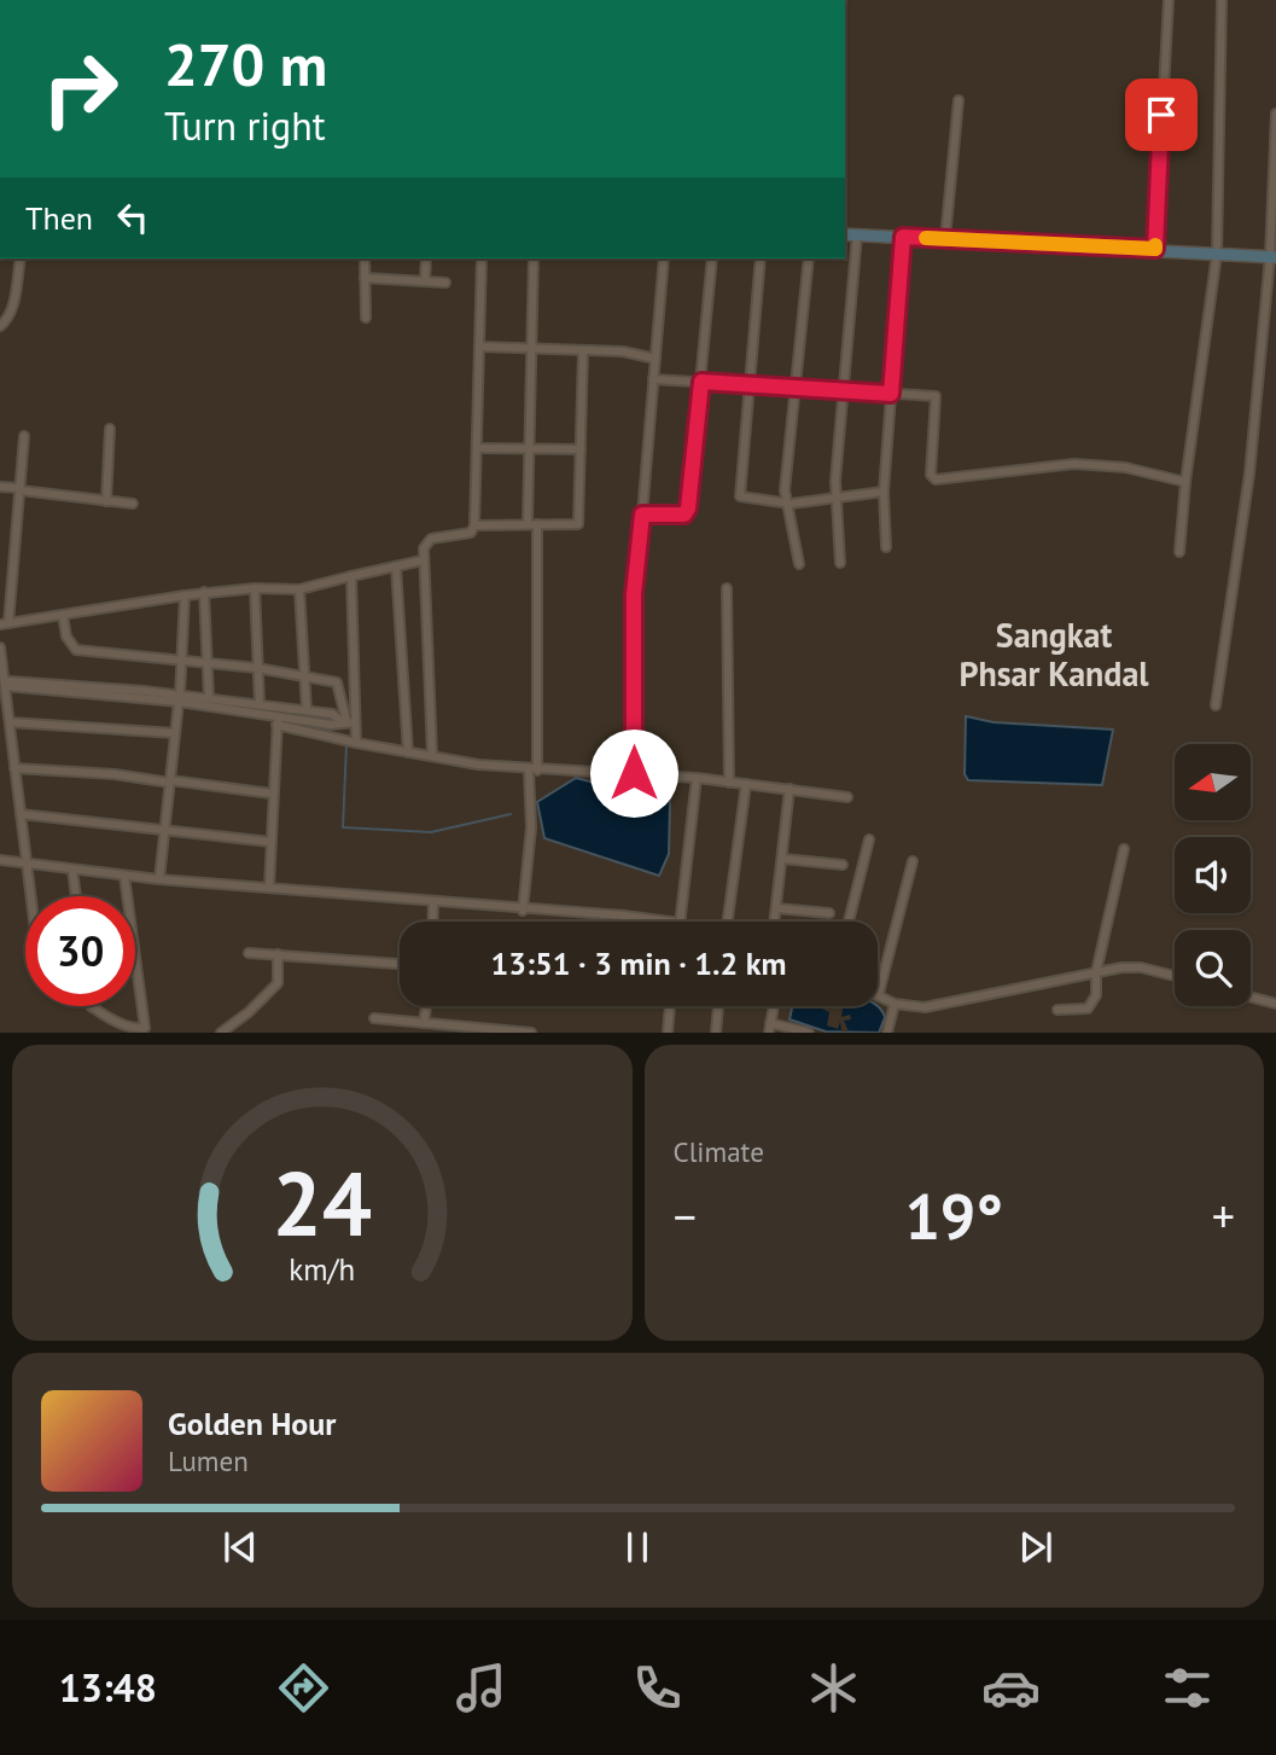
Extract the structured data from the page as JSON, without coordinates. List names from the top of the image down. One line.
{"districts":["Sangkat Phsar Kandal"],"north":"left","page":{"turn":["270 m","Turn right"],"then":"Then","limit":"30","trip":"13:51 · 3 min · 1.2 km","tile":"Climate","heat":["−","19°","+"],"song":["Golden Hour","Lumen"],"tabs":"13:48","gauge":["24","km/h"]}}
